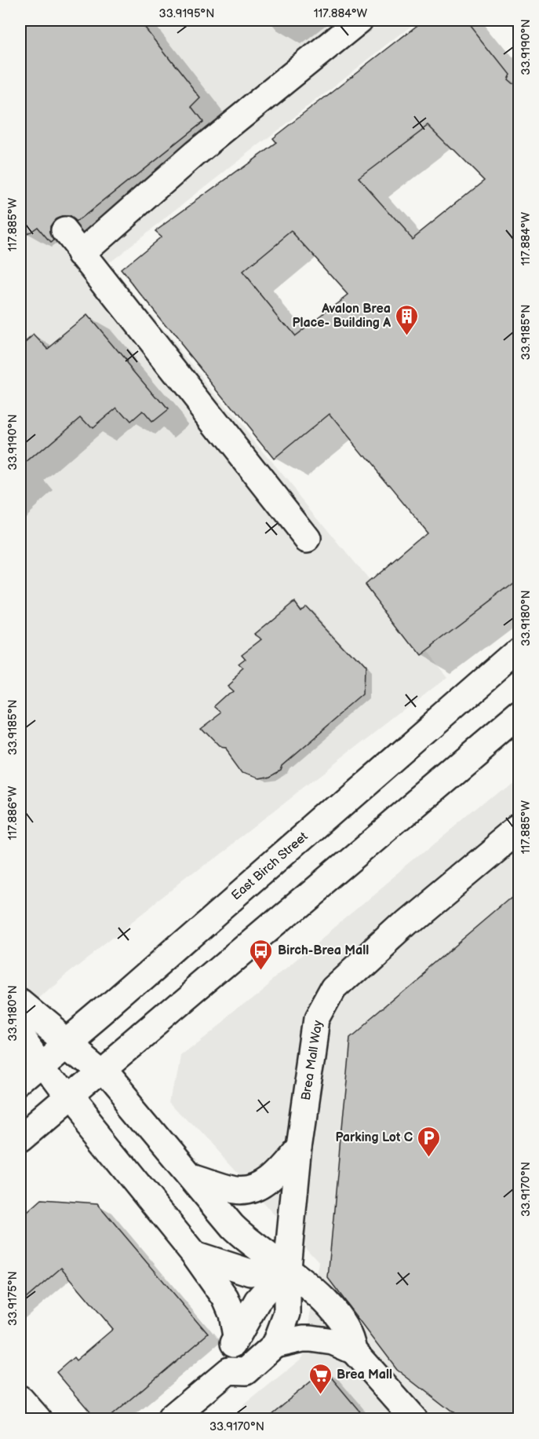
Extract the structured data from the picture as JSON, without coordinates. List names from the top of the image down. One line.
{"streets":{"street":["East Birch Street","Brea Mall Way"]},"places":{"building":["Avalon Brea Place- Building A"],"bus stop":["Birch-Brea Mall"],"parking":["Parking Lot C"],"supermarket":["Brea Mall"]},"coordinates":["33.9195°N","117.884°W","33.9190°N","117.885°W","33.9185°N","33.9180°N","117.886°W","33.9170°N","33.9175°N"]}
